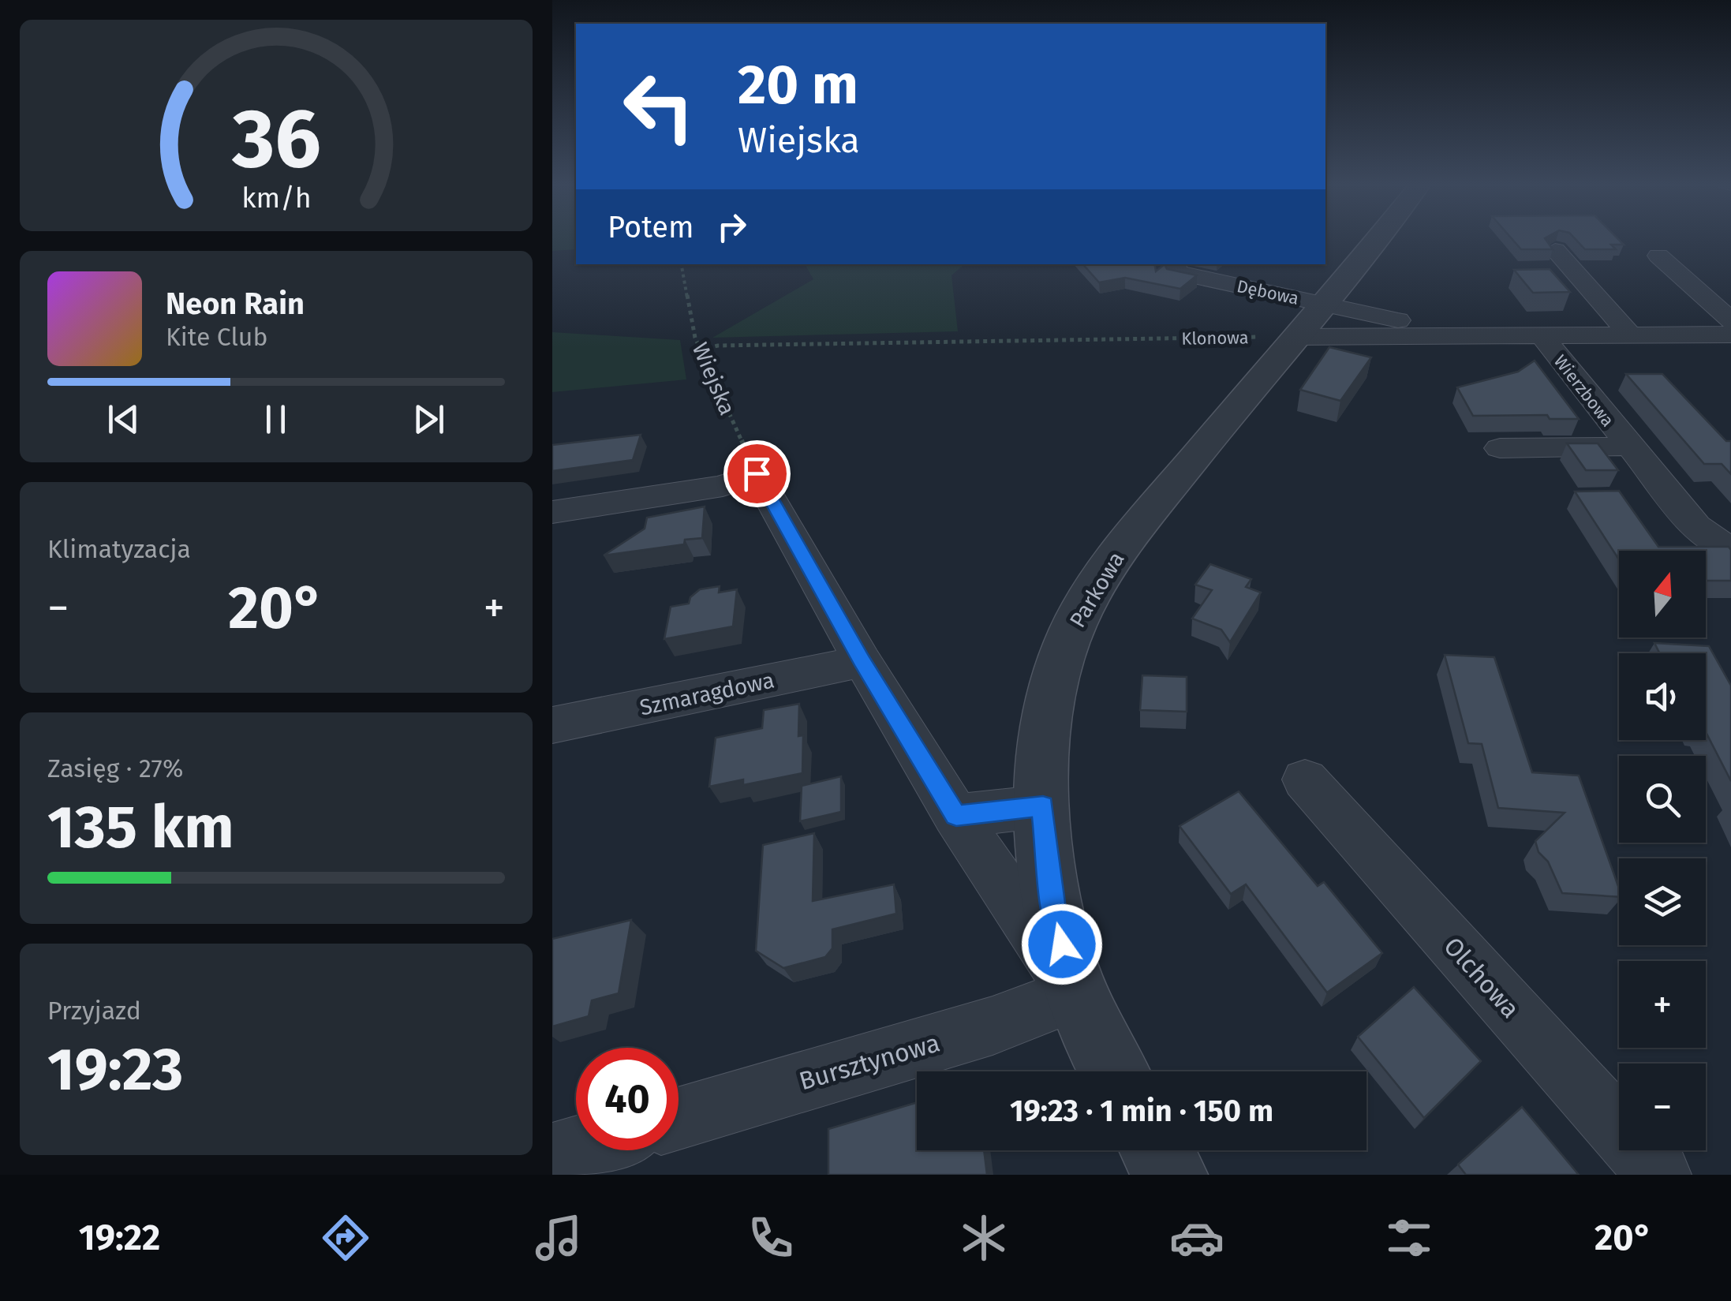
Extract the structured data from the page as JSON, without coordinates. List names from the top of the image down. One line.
{"streets":{"street":["Dębowa","Wierzbowa","Parkowa","Szmaragdowa","Olchowa","Bursztynowa"],"path":["Klonowa","Wiejska"]},"crossings":[["Dębowa","Klonowa"],["Dębowa","Parkowa"],["Klonowa","Wiejska"],["Klonowa","Parkowa"],["Parkowa","Bursztynowa"]],"north":"top","page":{"turn":["20 m","Wiejska"],"then":"Potem","song":["Neon Rain","Kite Club"],"tile":["Klimatyzacja",["Zasięg · 27%","135 km"],["Przyjazd","19:23"]],"map_buttons":["+","−"],"heat":["−","20°","+"],"limit":"40","trip":"19:23 · 1 min · 150 m","tabs":["19:22","20°"],"gauge":["36","km/h"]}}
